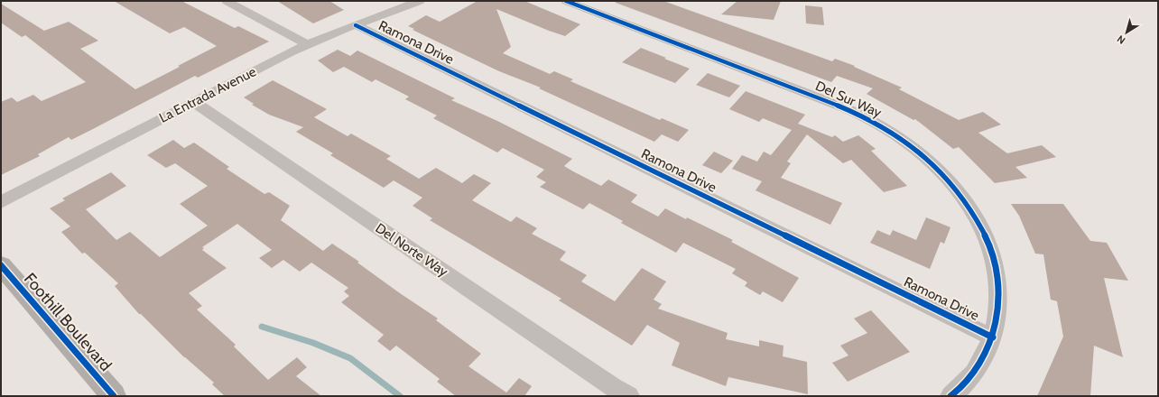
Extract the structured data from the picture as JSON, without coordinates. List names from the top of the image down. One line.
{"streets":{"street":["Ramona Drive","La Entrada Avenue","Del Sur Way","Del Norte Way","Foothill Boulevard"]},"crossings":[["Ramona Drive","La Entrada Avenue"],["Ramona Drive","Del Sur Way"],["La Entrada Avenue","Del Norte Way"]],"north":"bottom left"}
